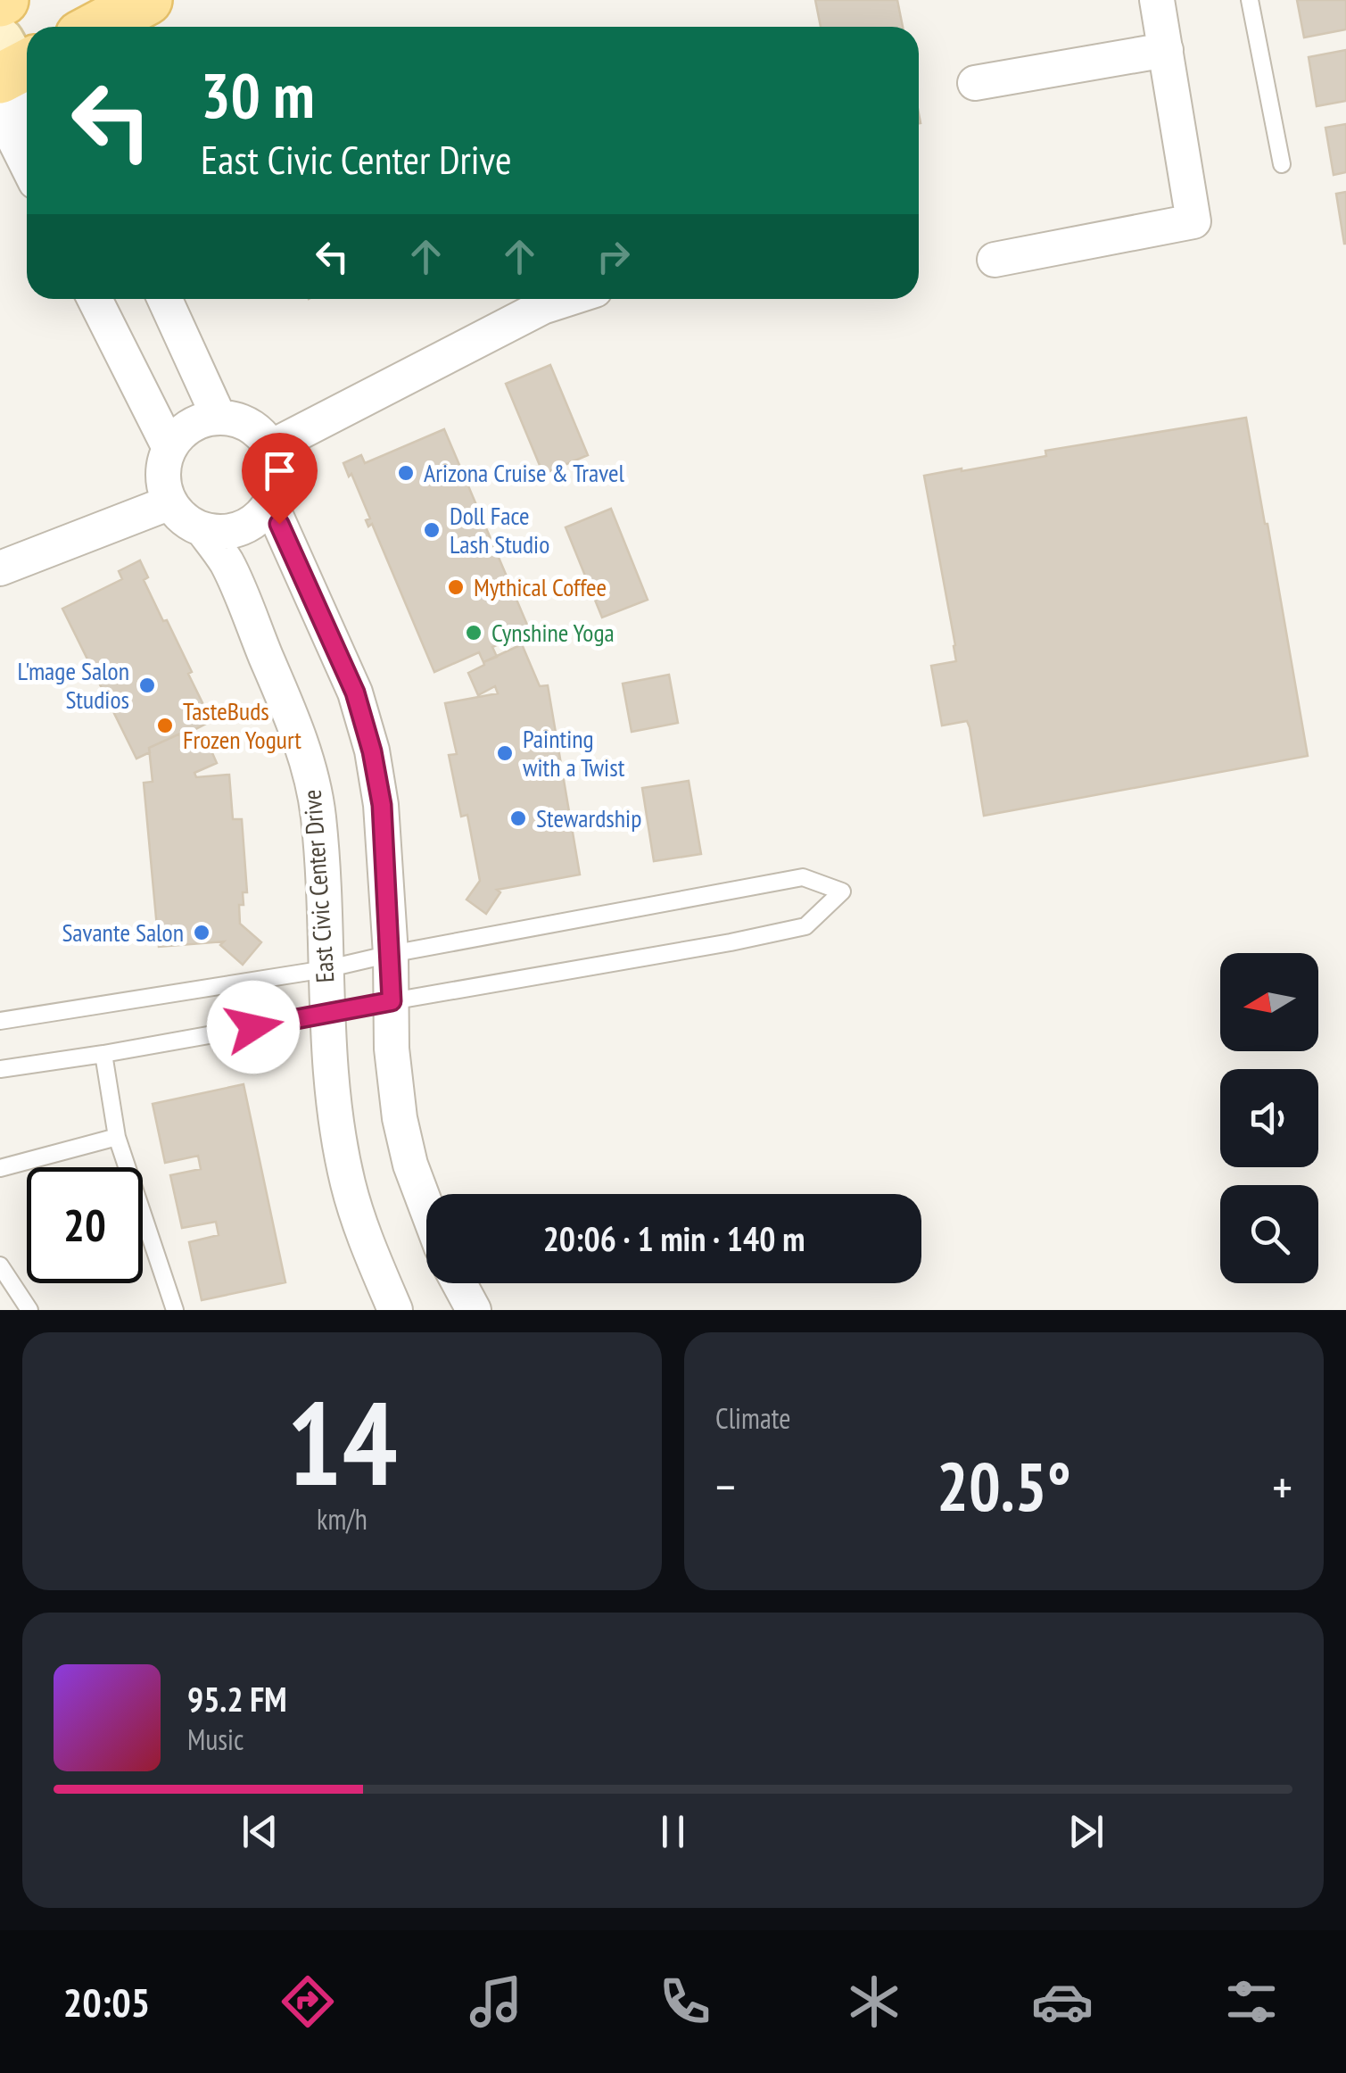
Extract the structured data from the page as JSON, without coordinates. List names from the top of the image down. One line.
{"streets":{"street":["East Civic Center Drive"]},"places":["Arizona Cruise & Travel","Doll Face Lash Studio","Mythical Coffee","Cynshine Yoga","L'mage Salon Studios","TasteBuds Frozen Yogurt","Painting with a Twist","Stewardship","Savante Salon"],"north":"left","page":{"turn":["30 m","East Civic Center Drive"],"limit":"20","trip":"20:06 · 1 min · 140 m","tile":[["14","km/h"],"Climate"],"heat":["−","20.5°","+"],"song":["95.2 FM","Music"],"tabs":"20:05"}}
